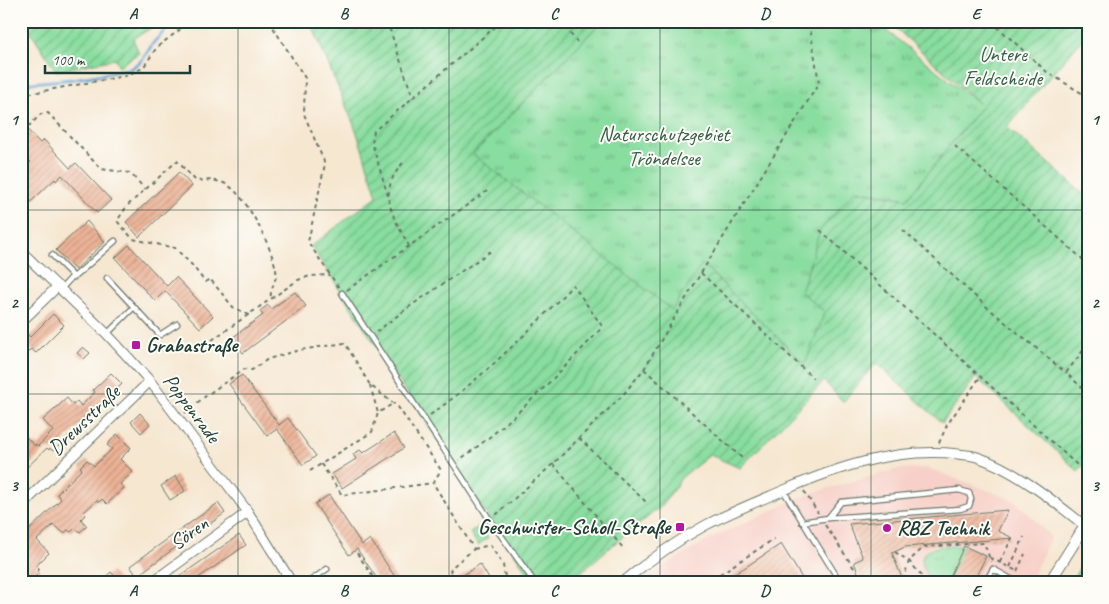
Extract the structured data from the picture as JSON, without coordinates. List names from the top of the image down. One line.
{"streets":{"street":["Poppenrade","Drewsstraße","Sören"]},"crossings":[["Poppenrade","Drewsstraße"],["Poppenrade","Sören"]],"parks":["Untere Feldscheide","Naturschutzgebiet Tröndelsee"],"places":{"transit":["Grabastraße","Geschwister-Scholl-Straße"],"other":["RBZ Technik"]},"scale_bar":"100 m","grid":{"columns":["A","B","C","D","E"],"rows":["1","2","3"]}}
